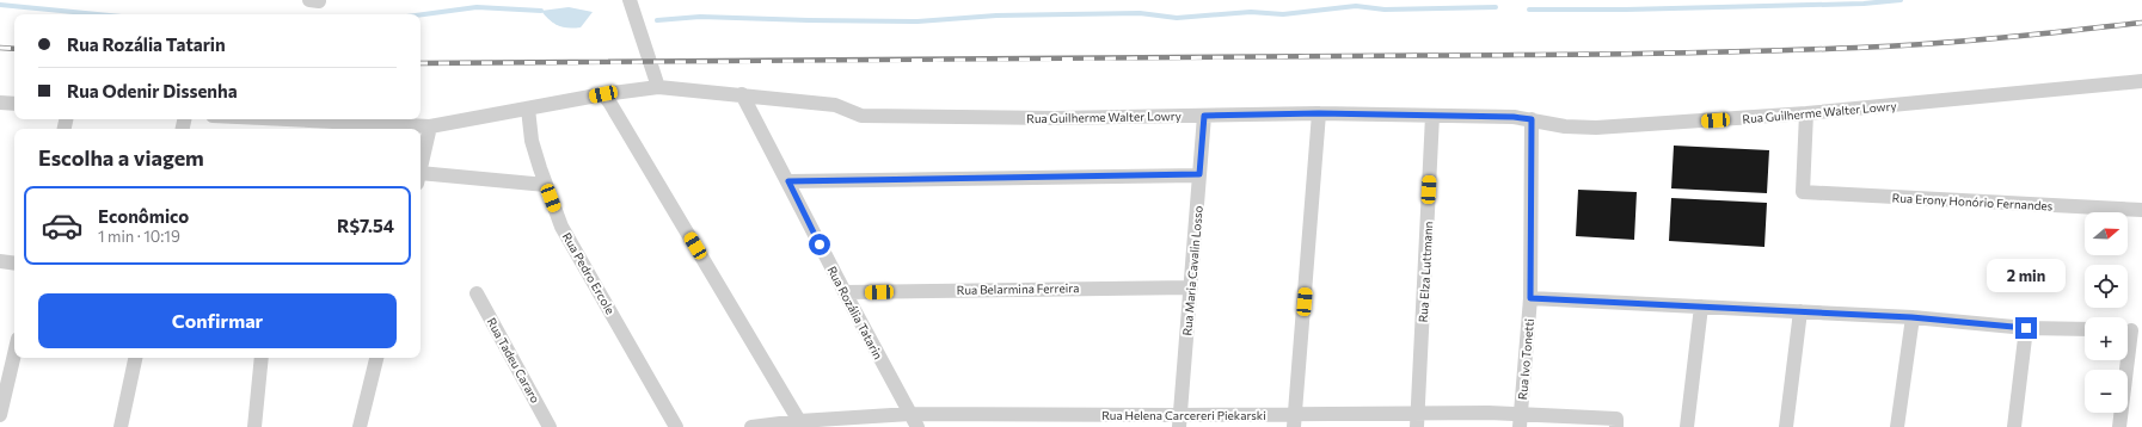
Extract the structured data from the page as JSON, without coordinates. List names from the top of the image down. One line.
{"streets":{"street":["Rua Guilherme Walter Lowry","Rua Erony Honório Fernandes","Rua Maria Cavalin Losso","Rua Elza Luttmann","Rua Pedro Ercole","Rua Belarmina Ferreira","Rua Rozália Tatarin","Rua Ivo Tonetti","Rua Tadeu Cararo","Rua Helena Carcereri Piekarski"]},"crossings":[["Rua Guilherme Walter Lowry","Rua Erony Honório Fernandes"],["Rua Guilherme Walter Lowry","Rua Maria Cavalin Losso"],["Rua Guilherme Walter Lowry","Rua Elza Luttmann"],["Rua Guilherme Walter Lowry","Rua Pedro Ercole"],["Rua Guilherme Walter Lowry","Rua Rozália Tatarin"],["Rua Guilherme Walter Lowry","Rua Ivo Tonetti"],["Rua Maria Cavalin Losso","Rua Belarmina Ferreira"],["Rua Maria Cavalin Losso","Rua Helena Carcereri Piekarski"],["Rua Elza Luttmann","Rua Helena Carcereri Piekarski"],["Rua Belarmina Ferreira","Rua Rozália Tatarin"],["Rua Rozália Tatarin","Rua Helena Carcereri Piekarski"],["Rua Ivo Tonetti","Rua Helena Carcereri Piekarski"]],"north":"right","page":{"banner":["Rua Rozália Tatarin","Rua Odenir Dissenha"],"heading":"Escolha a viagem","list":[{"name":"Econômico","note":"1 min · 10:19","value":"R$7.54"}],"map_buttons":["+","−"],"bubble":"2 min","buttons":"Confirmar"}}
